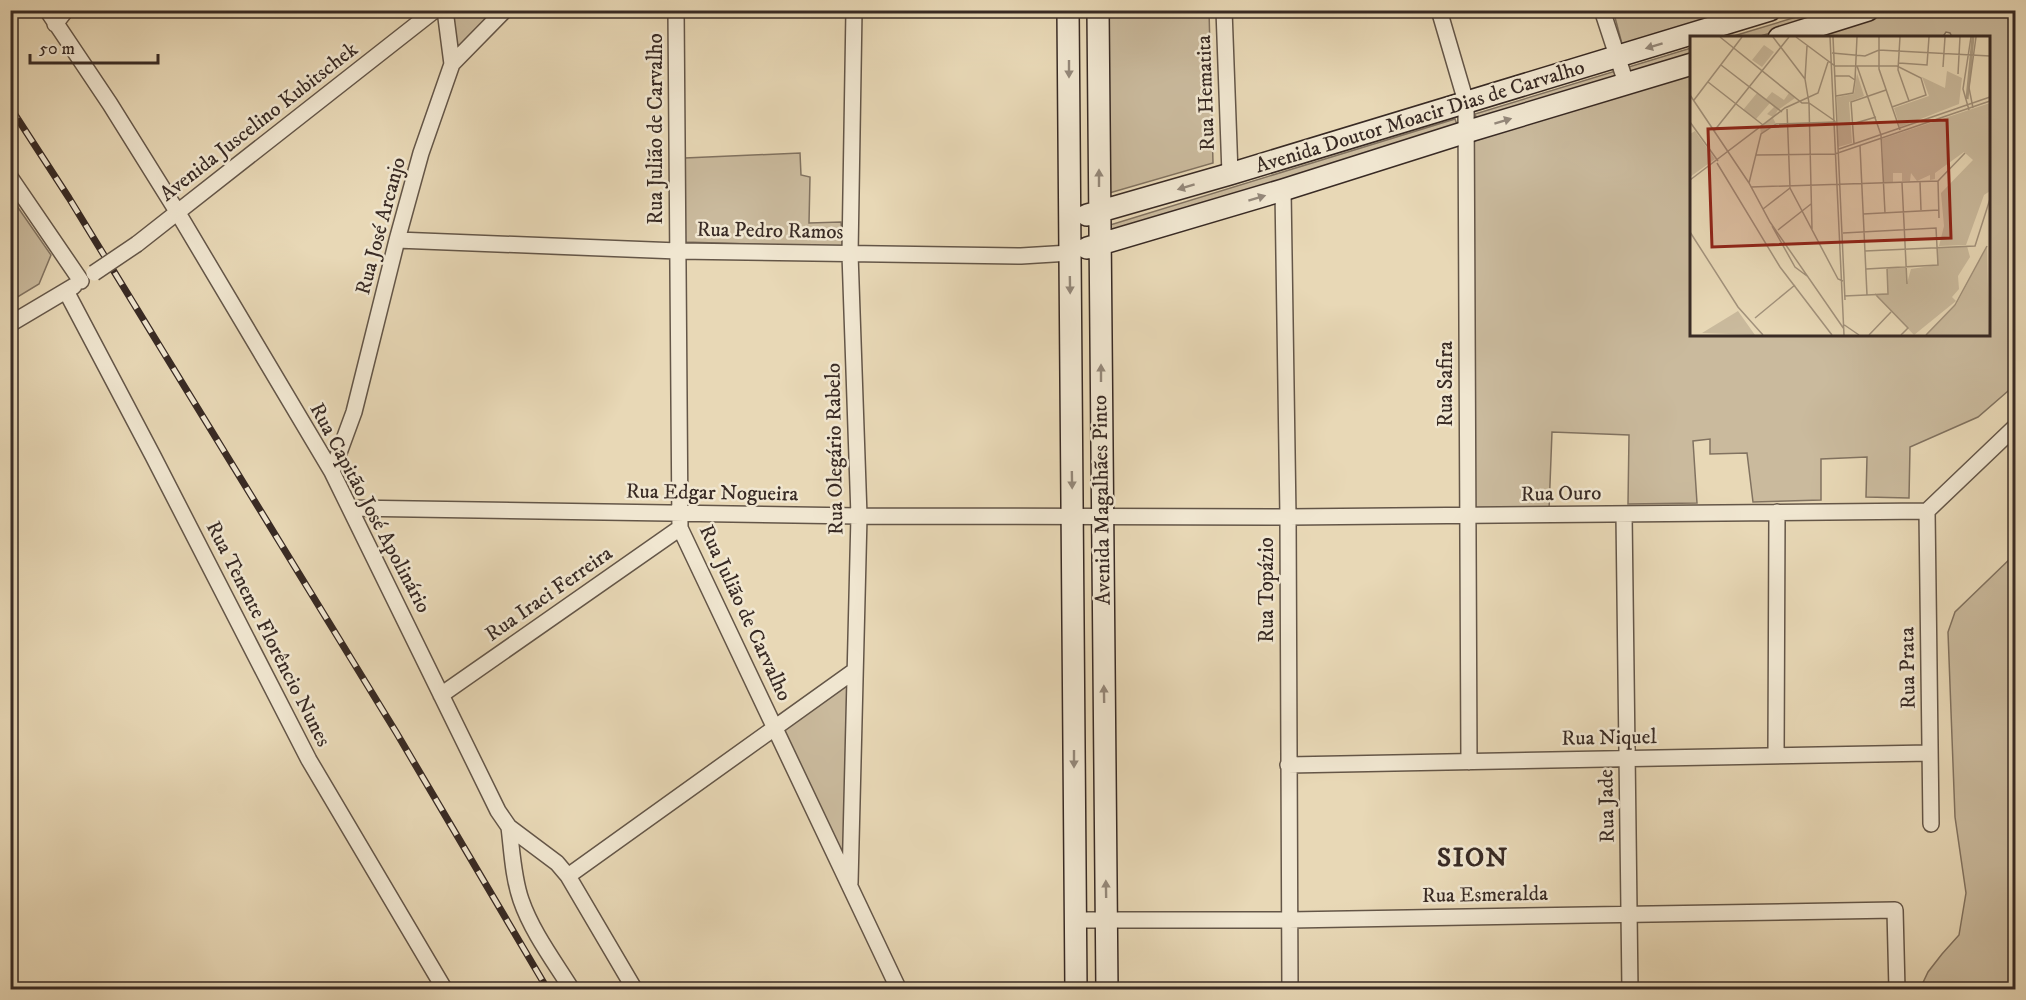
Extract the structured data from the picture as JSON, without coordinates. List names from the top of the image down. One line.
{"streets":{"main road":["Avenida Doutor Moacir Dias de Carvalho","Avenida Magalhães Pinto"],"street":["Rua Hematita","Avenida Juscelino Kubitschek","Rua Julião de Carvalho","Rua José Arcanjo","Rua Pedro Ramos","Rua Safira","Rua Olegário Rabelo","Rua Edgar Nogueira","Rua Ouro","Rua Capitão José Apolinário","Rua Topázio","Rua Iraci Ferreira","Rua Tenente Florêncio Nunes","Rua Prata","Rua Niquel","Rua Jade","Rua Esmeralda"]},"crossings":[["Rua Hematita","Avenida Doutor Moacir Dias de Carvalho"],["Avenida Doutor Moacir Dias de Carvalho","Rua Pedro Ramos"],["Avenida Doutor Moacir Dias de Carvalho","Rua Safira"],["Avenida Doutor Moacir Dias de Carvalho","Avenida Magalhães Pinto"],["Avenida Doutor Moacir Dias de Carvalho","Rua Topázio"],["Avenida Juscelino Kubitschek","Rua Capitão José Apolinário"],["Avenida Juscelino Kubitschek","Rua Tenente Florêncio Nunes"],["Rua Julião de Carvalho","Rua Pedro Ramos"],["Rua Julião de Carvalho","Rua Olegário Rabelo"],["Rua Julião de Carvalho","Rua Edgar Nogueira"],["Rua Julião de Carvalho","Rua Iraci Ferreira"],["Rua José Arcanjo","Rua Pedro Ramos"],["Rua José Arcanjo","Rua Capitão José Apolinário"],["Rua Pedro Ramos","Rua Olegário Rabelo"],["Rua Pedro Ramos","Avenida Magalhães Pinto"],["Rua Safira","Rua Ouro"],["Rua Safira","Rua Niquel"],["Rua Olegário Rabelo","Rua Edgar Nogueira"],["Rua Edgar Nogueira","Rua Ouro"],["Rua Edgar Nogueira","Avenida Magalhães Pinto"],["Rua Edgar Nogueira","Rua Capitão José Apolinário"],["Rua Edgar Nogueira","Rua Iraci Ferreira"],["Rua Ouro","Avenida Magalhães Pinto"],["Rua Ouro","Rua Topázio"],["Rua Ouro","Rua Prata"],["Rua Ouro","Rua Jade"],["Avenida Magalhães Pinto","Rua Esmeralda"],["Rua Capitão José Apolinário","Rua Iraci Ferreira"],["Rua Topázio","Rua Niquel"],["Rua Topázio","Rua Esmeralda"],["Rua Prata","Rua Niquel"],["Rua Niquel","Rua Jade"],["Rua Jade","Rua Esmeralda"]],"districts":["SION"],"scale_bar":"50 m"}
